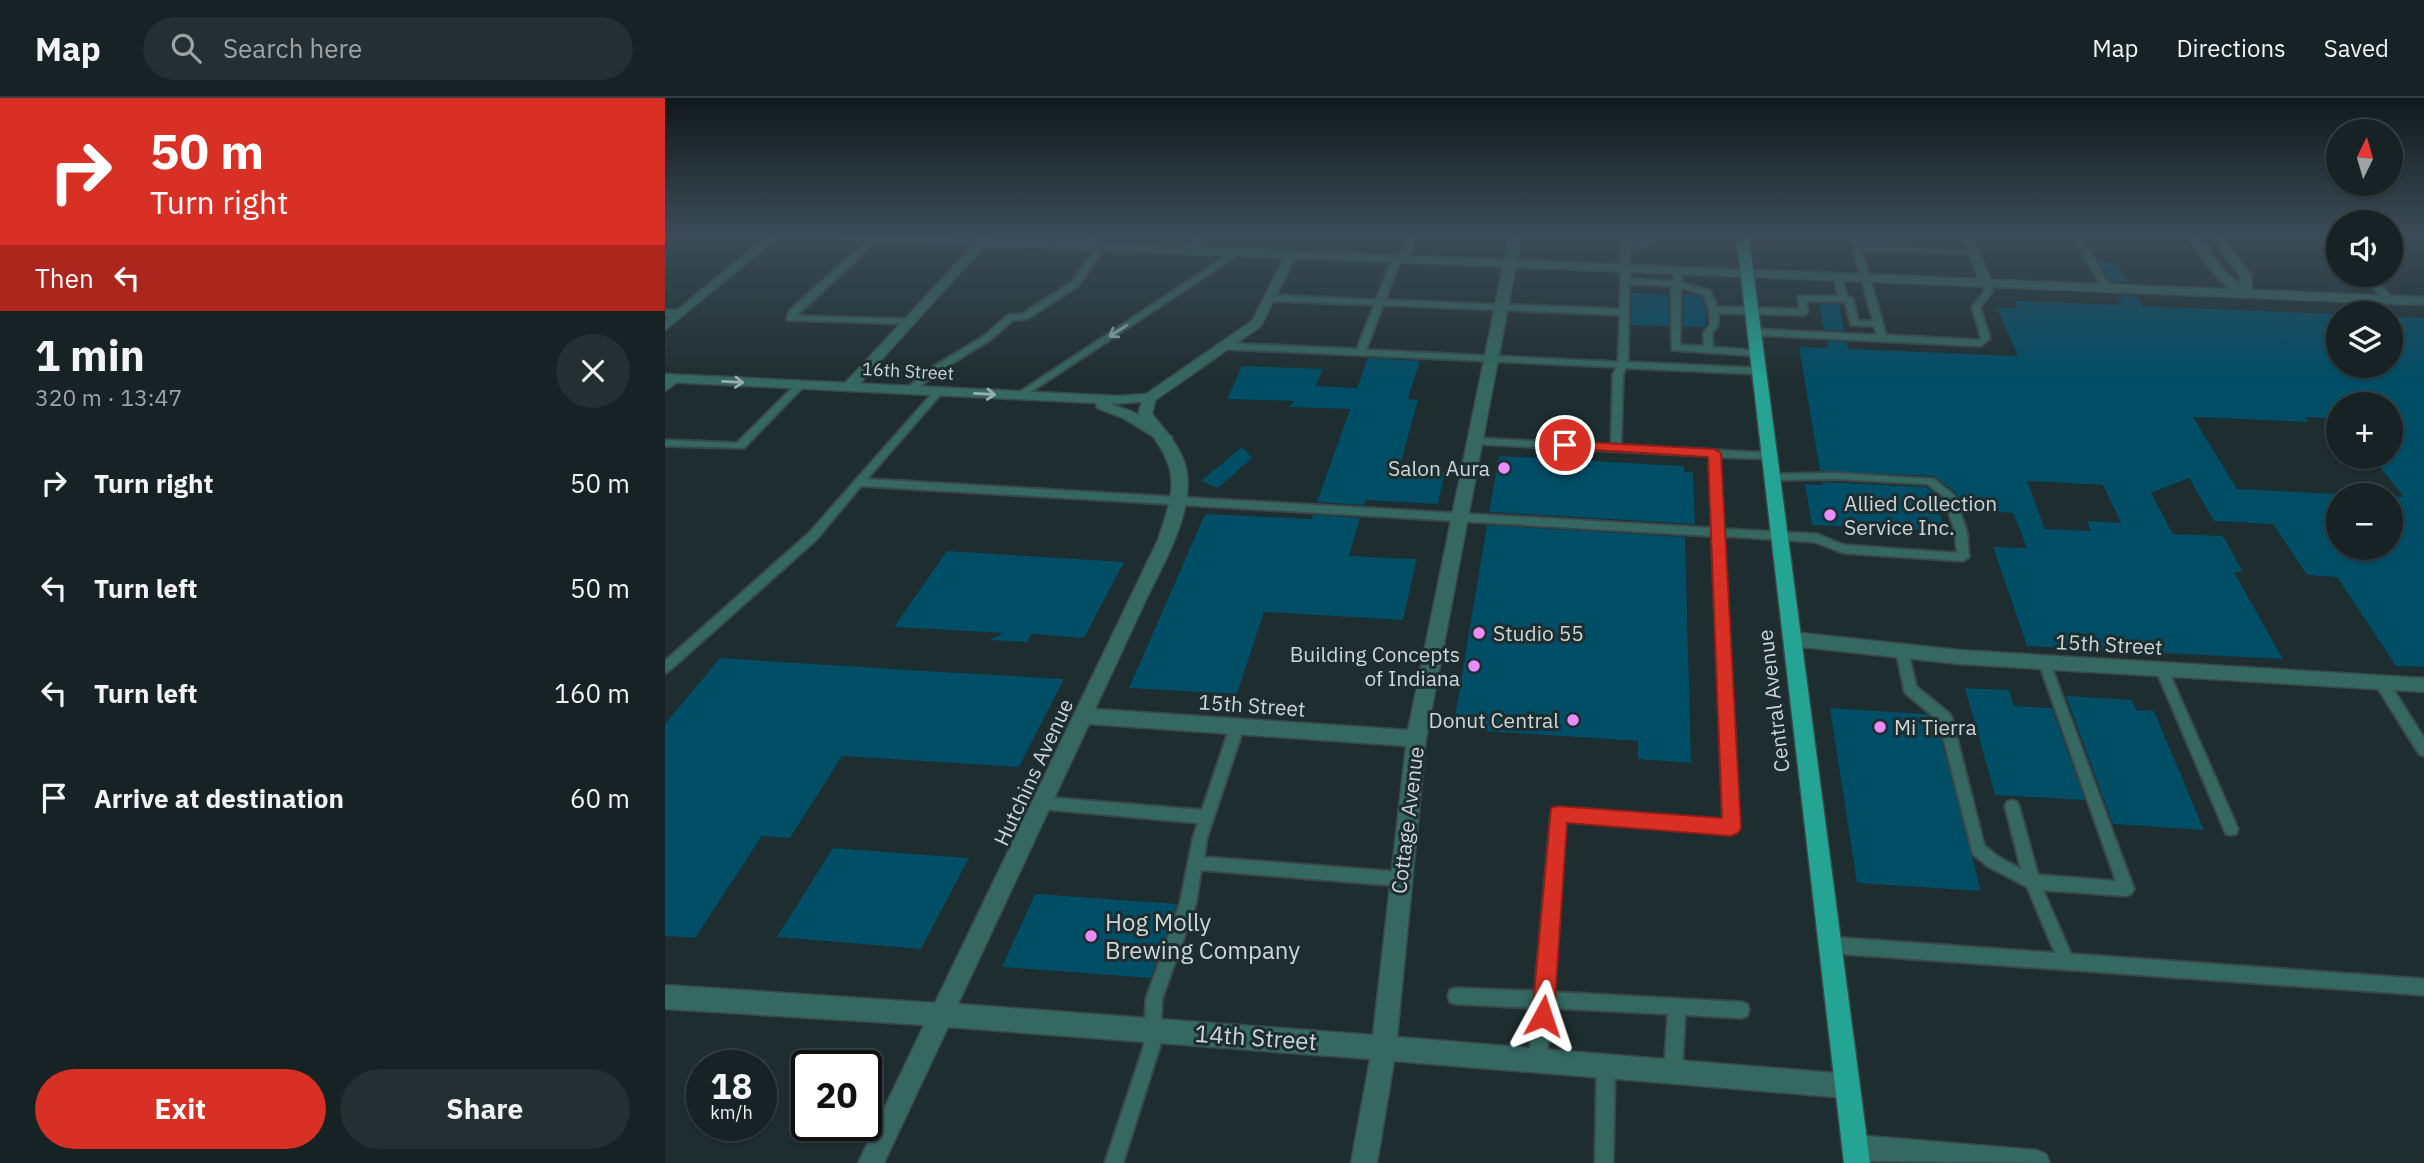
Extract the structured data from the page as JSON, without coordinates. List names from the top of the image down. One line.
{"streets":{"main road":["Central Avenue"],"street":["16th Street","15th Street","Hutchins Avenue","Cottage Avenue","14th Street"]},"crossings":[["16th Street","Hutchins Avenue"],["15th Street","Central Avenue"],["15th Street","Hutchins Avenue"],["15th Street","Cottage Avenue"],["Central Avenue","14th Street"],["Hutchins Avenue","14th Street"],["Cottage Avenue","14th Street"]],"one_way":["16th Street"],"places":["Salon Aura","Allied Collection Service Inc.","Studio 55","Building Concepts of Indiana","Donut Central","Mi Tierra","Hog Molly Brewing Company"],"north":"top","page":{"header":"Map","search":"Search here","nav":["Map","Directions","Saved"],"turn":["50 m","Turn right"],"map_buttons":["+","−"],"then":"Then","heading":["1 min","320 m · 13:47"],"list":[{"name":"Turn right","value":"50 m"},{"name":"Turn left","value":"50 m"},{"name":"Turn left","value":"160 m"},{"name":"Arrive at destination","value":"60 m"}],"speed":"18 km/h","limit":"20","buttons":["Exit","Share"]}}
